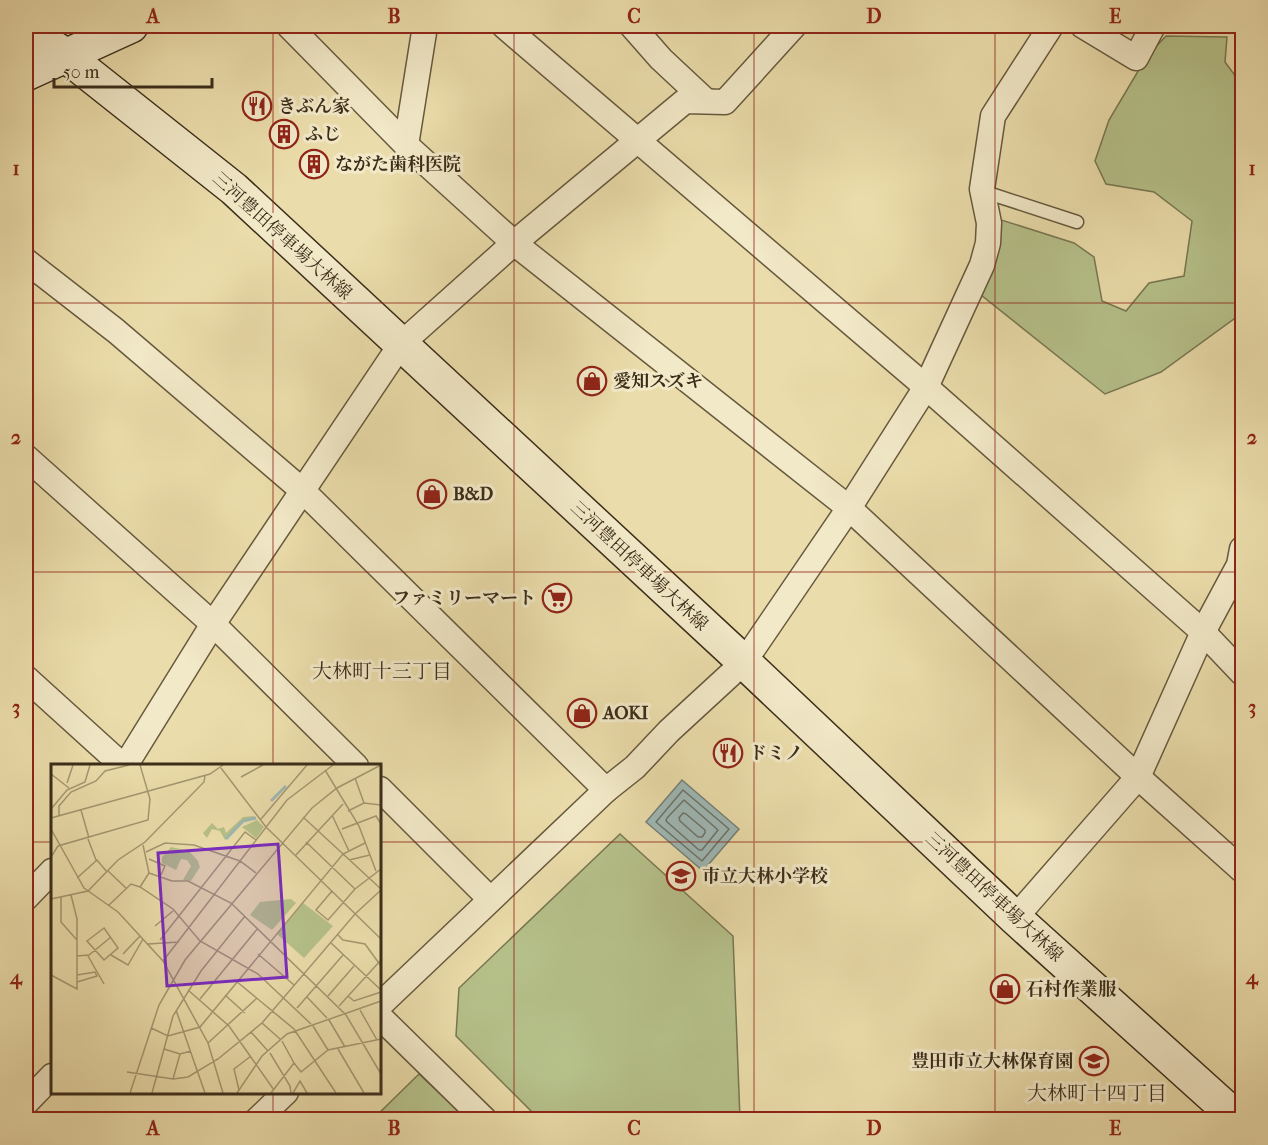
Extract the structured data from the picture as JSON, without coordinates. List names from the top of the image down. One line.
{"streets":{"main road":["三河豊田停車場大林線"]},"districts":["大林町十三丁目","大林町十四丁目"],"places":{"restaurant":["きぶん家","ドミノ"],"building":["ふじ","ながた歯科医院"],"shop":["愛知スズキ","B&D","AOKI","石村作業服"],"supermarket":["ファミリーマート"],"school or university":["市立大林小学校","豊田市立大林保育園"]},"scale_bar":"50 m","grid":{"columns":["A","B","C","D","E"],"rows":["1","2","3","4"]}}
